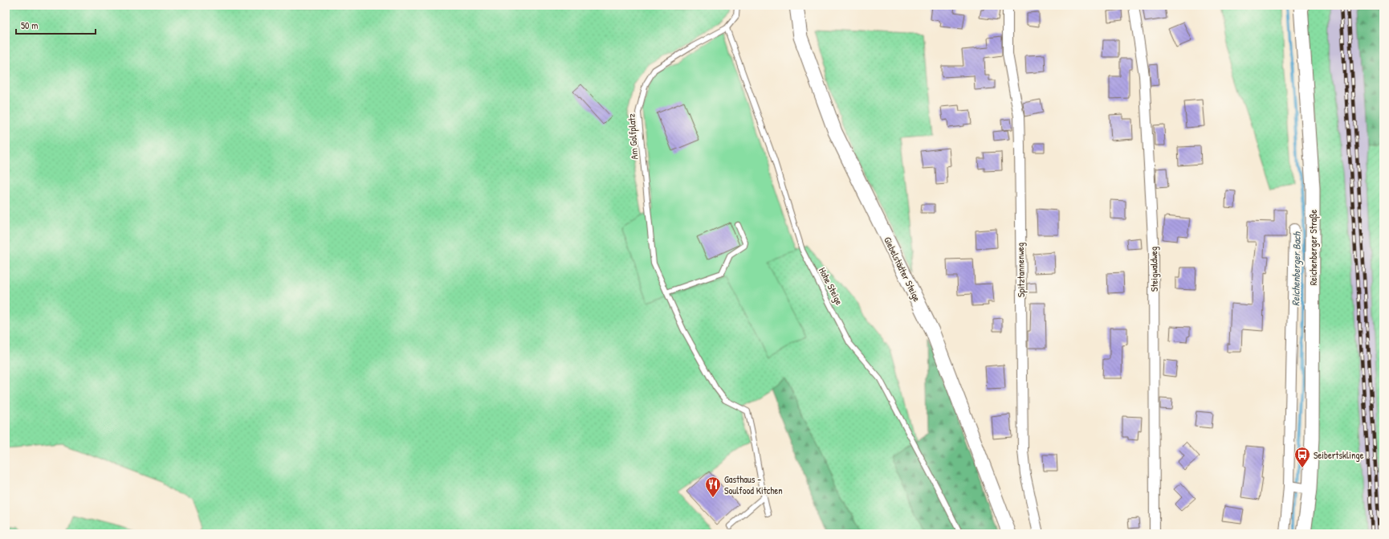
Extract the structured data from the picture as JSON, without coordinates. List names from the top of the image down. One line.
{"streets":{"main road":["Reichenberger Straße","Giebelstädter Steige"],"street":["Steigwaldweg","Spitztannenweg"],"lane":["Am Golfplatz","Hohe Steige"]},"crossings":[["Am Golfplatz","Hohe Steige"]],"water":["Reichenberger Bach"],"places":{"bus stop":["Seibertsklinge"],"restaurant":["Gasthaus - Soulfood Kitchen"]},"scale_bar":"50 m"}
